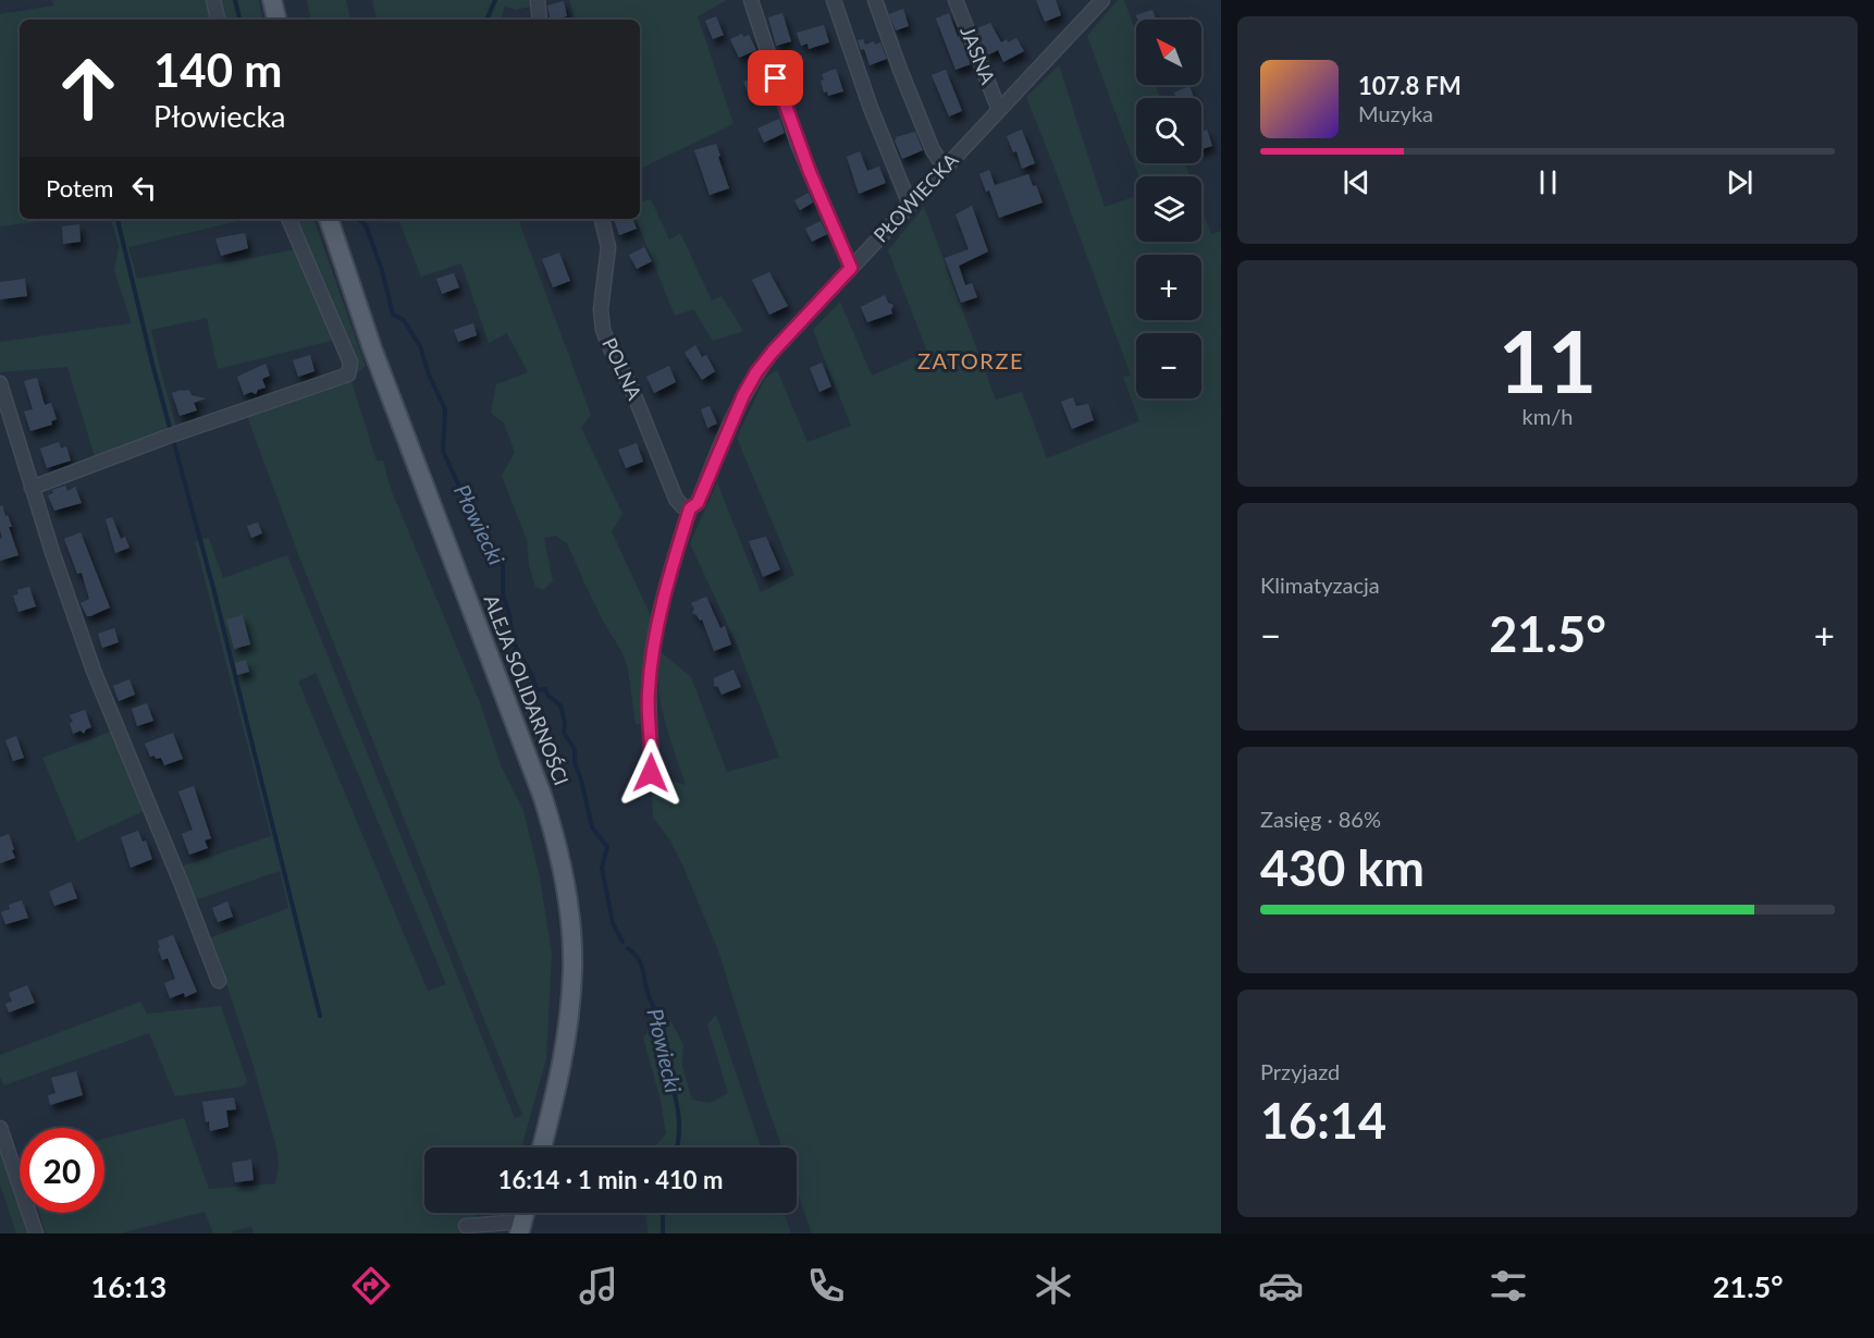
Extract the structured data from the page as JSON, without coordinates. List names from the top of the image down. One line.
{"streets":{"main road":["ALEJA SOLIDARNOŚCI"],"street":["JASNA","PŁOWIECKA","POLNA"]},"crossings":[["JASNA","PŁOWIECKA"],["PŁOWIECKA","POLNA"]],"districts":["ZATORZE"],"water":["Płowiecki"],"north":"top left","page":{"map_buttons":["+","−"],"turn":["140 m","Płowiecka"],"song":["107.8 FM","Muzyka"],"then":"Potem","tile":[["11","km/h"],"Klimatyzacja",["Zasięg · 86%","430 km"],["Przyjazd","16:14"]],"heat":["−","21.5°","+"],"limit":"20","trip":"16:14 · 1 min · 410 m","tabs":["16:13","21.5°"]}}
